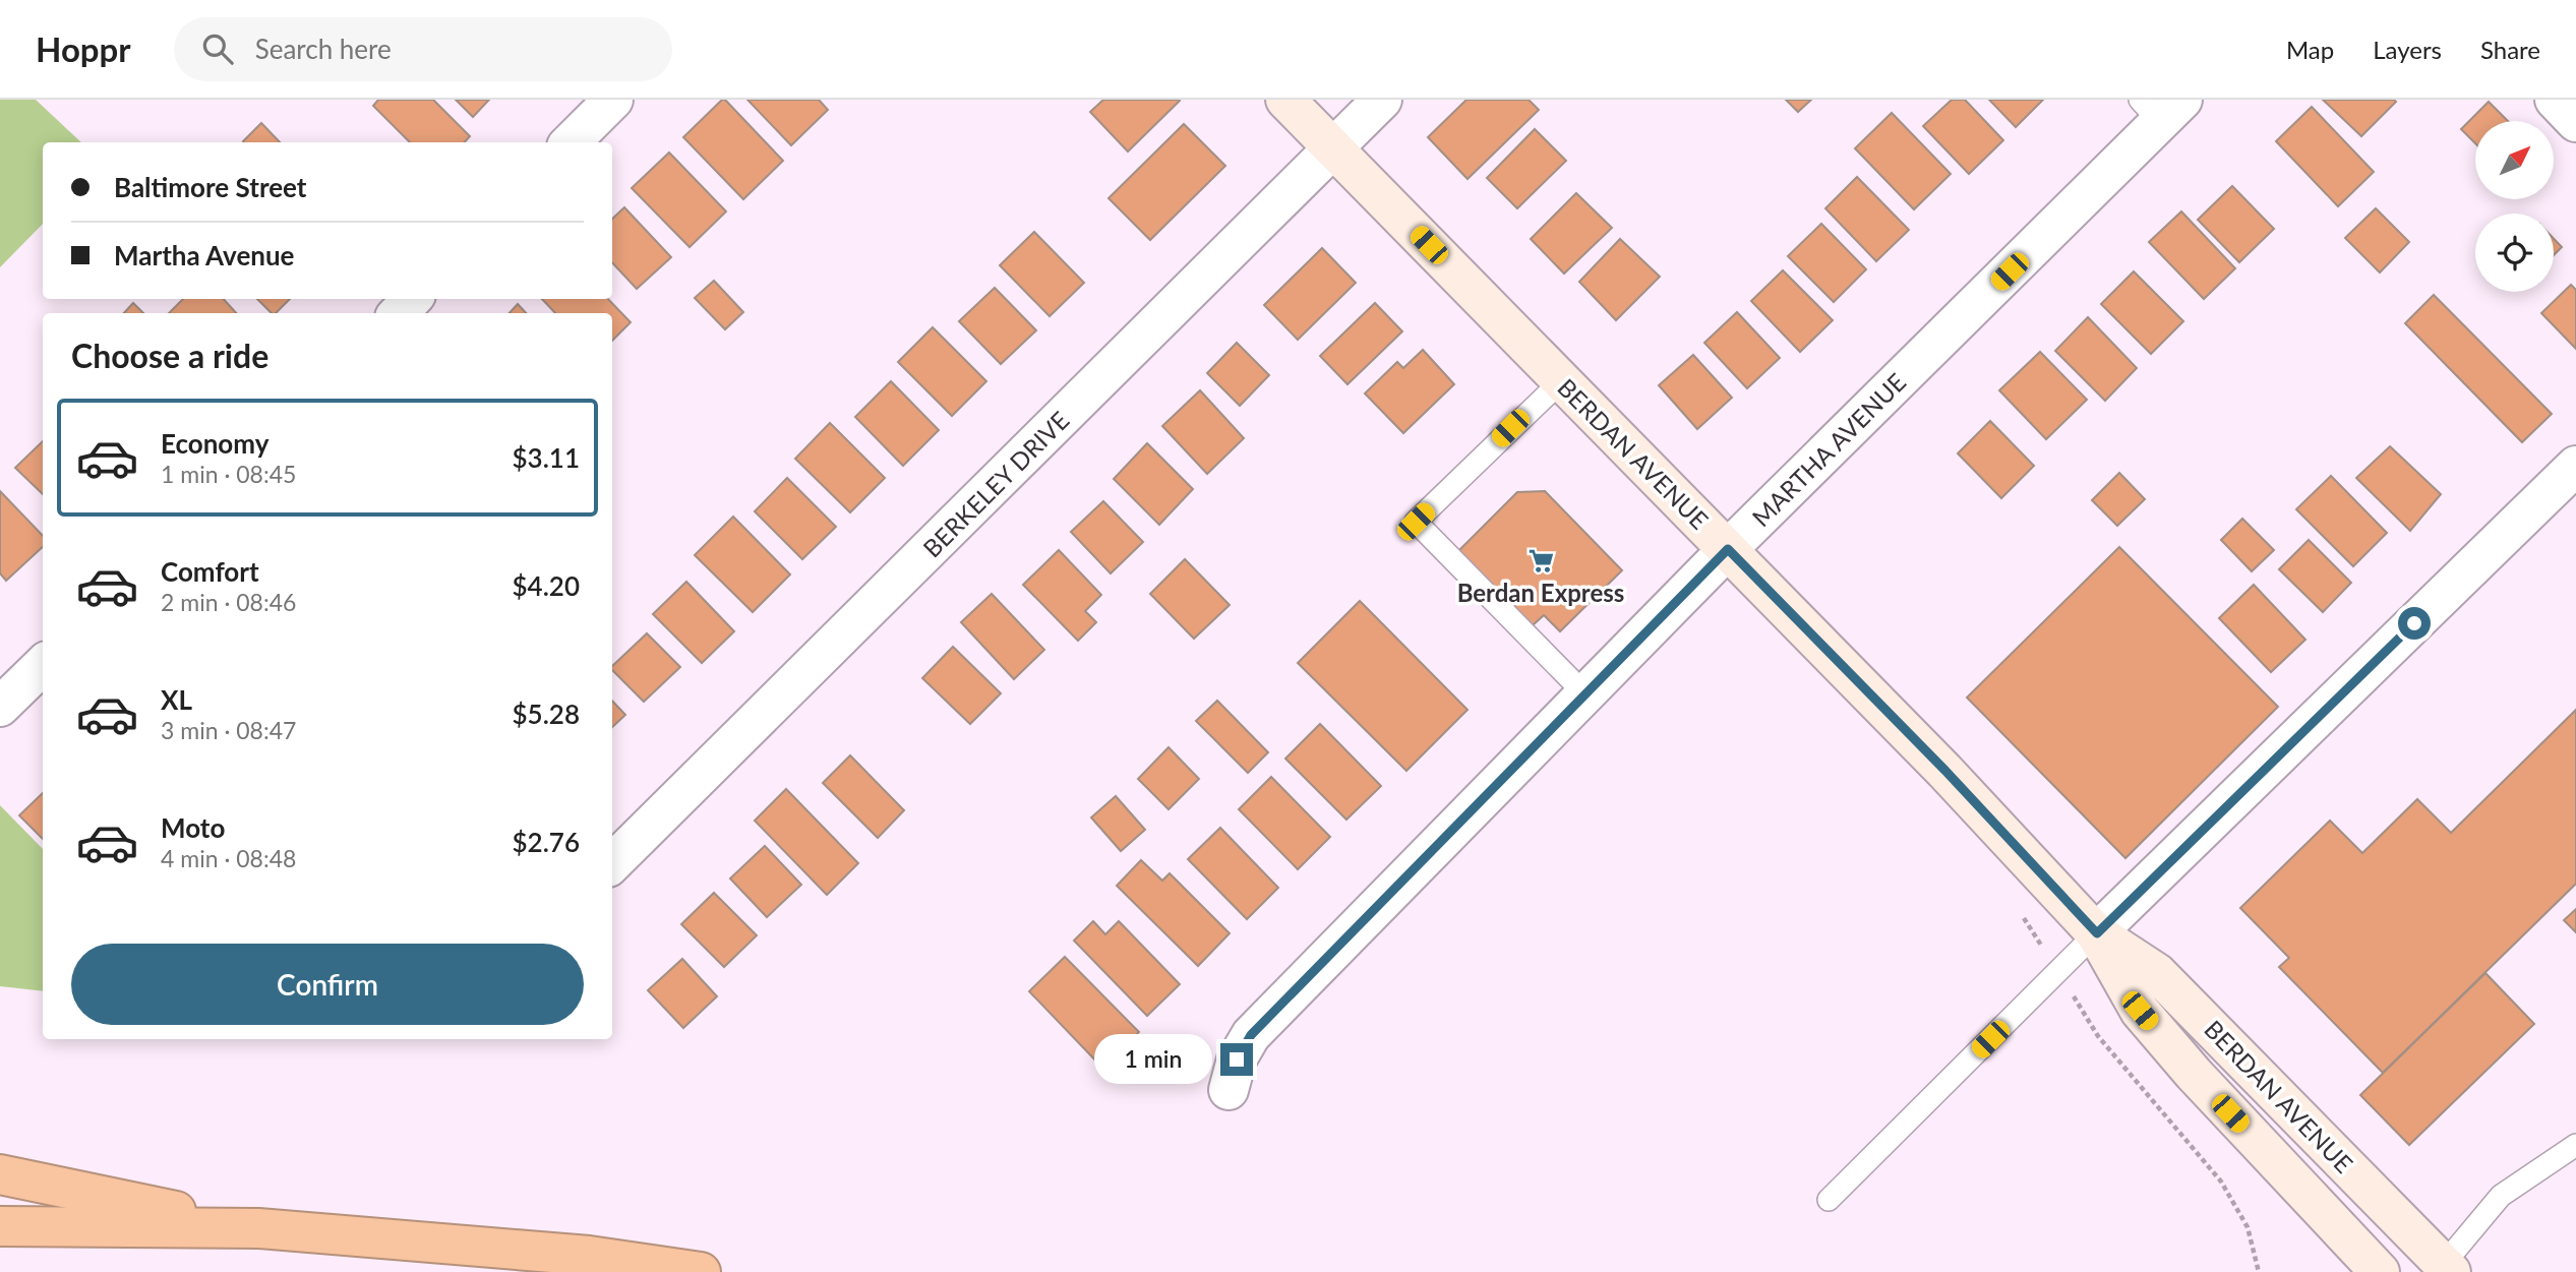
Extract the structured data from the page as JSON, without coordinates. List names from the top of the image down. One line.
{"streets":{"main road":["BERDAN AVENUE"],"street":["MARTHA AVENUE","BERKELEY DRIVE"]},"crossings":[["MARTHA AVENUE","BERDAN AVENUE"],["BERDAN AVENUE","BERKELEY DRIVE"]],"places":{"supermarket":["Berdan Express"]},"north":"top right","page":{"header":"Hoppr","search":"Search here","nav":["Map","Layers","Share"],"banner":["Baltimore Street","Martha Avenue"],"heading":"Choose a ride","list":[{"name":"Economy","note":"1 min · 08:45","value":"$3.11"},{"name":"Comfort","note":"2 min · 08:46","value":"$4.20"},{"name":"XL","note":"3 min · 08:47","value":"$5.28"},{"name":"Moto","note":"4 min · 08:48","value":"$2.76"}],"buttons":"Confirm","bubble":"1 min"}}
